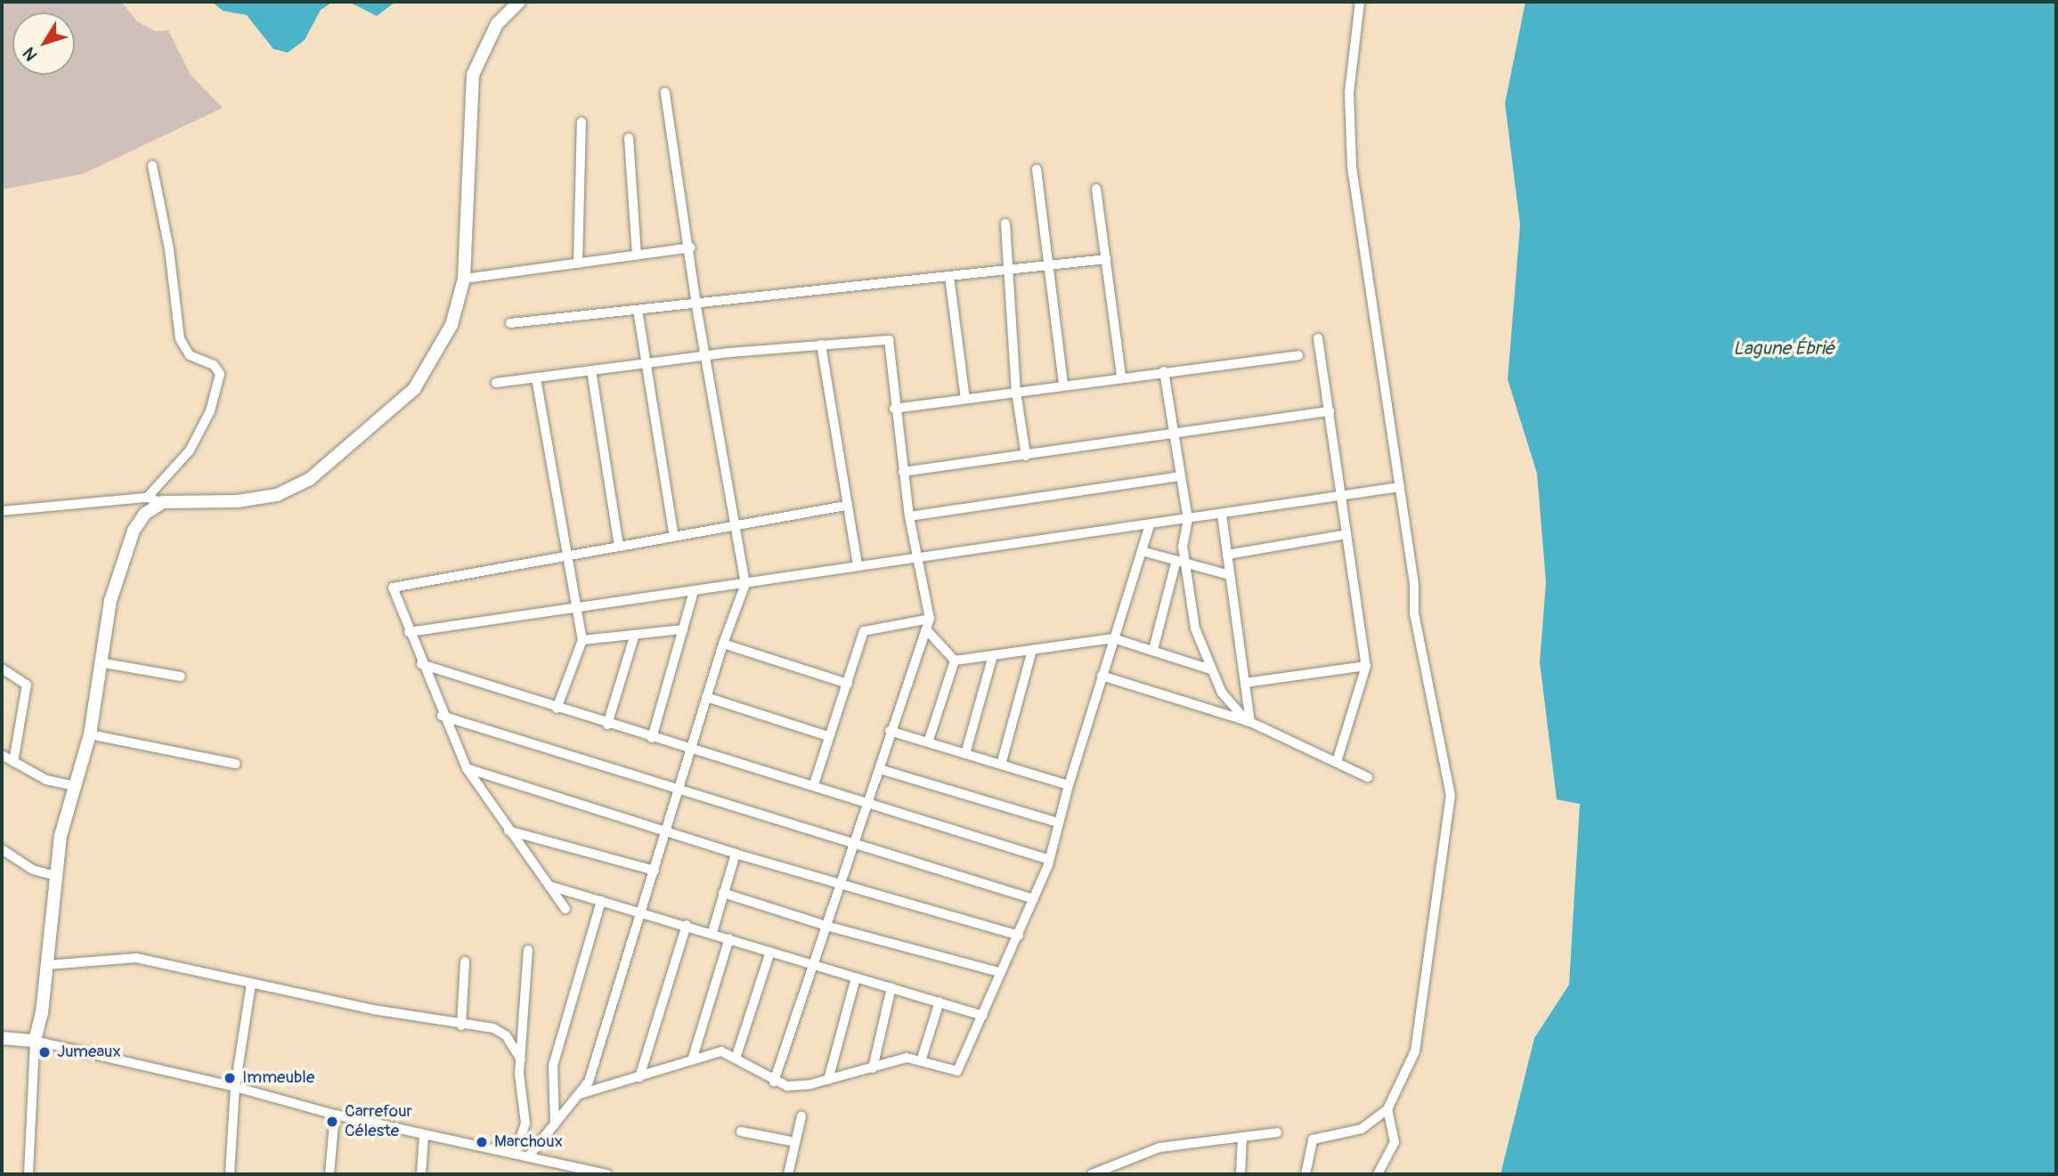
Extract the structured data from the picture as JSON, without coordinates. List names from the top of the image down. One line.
{"water":["Lagune Ébrié"],"places":["Jumeaux","Immeuble","Carrefour Céleste","Marchoux"],"north":"bottom left"}
